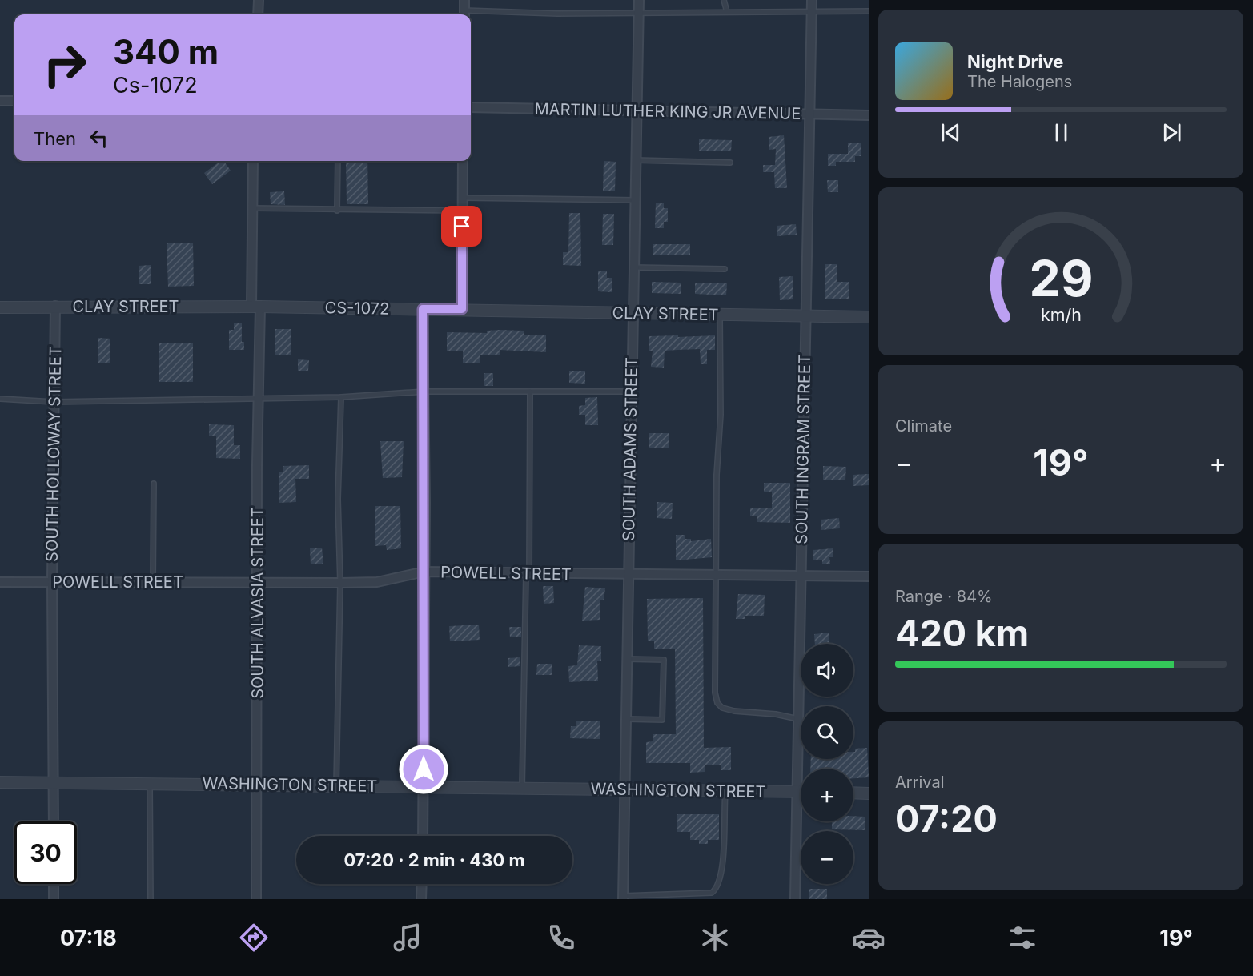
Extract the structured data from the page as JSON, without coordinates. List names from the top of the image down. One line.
{"streets":{"street":["MARTIN LUTHER KING JR AVENUE","CLAY STREET","CS-1072","SOUTH ADAMS STREET","SOUTH INGRAM STREET","SOUTH HOLLOWAY STREET","POWELL STREET","SOUTH ALVASIA STREET","WASHINGTON STREET"]},"crossings":[["MARTIN LUTHER KING JR AVENUE","SOUTH ADAMS STREET"],["MARTIN LUTHER KING JR AVENUE","SOUTH INGRAM STREET"],["CLAY STREET","CS-1072"],["CLAY STREET","SOUTH ADAMS STREET"],["CLAY STREET","SOUTH INGRAM STREET"],["CLAY STREET","SOUTH HOLLOWAY STREET"],["CLAY STREET","SOUTH ALVASIA STREET"],["CS-1072","SOUTH ALVASIA STREET"],["SOUTH ADAMS STREET","POWELL STREET"],["SOUTH ADAMS STREET","WASHINGTON STREET"],["SOUTH INGRAM STREET","POWELL STREET"],["SOUTH INGRAM STREET","WASHINGTON STREET"],["SOUTH HOLLOWAY STREET","POWELL STREET"],["SOUTH HOLLOWAY STREET","WASHINGTON STREET"],["POWELL STREET","SOUTH ALVASIA STREET"],["SOUTH ALVASIA STREET","WASHINGTON STREET"]],"page":{"turn":["340 m","Cs-1072"],"song":["Night Drive","The Halogens"],"then":"Then","tile":["Climate",["Range · 84%","420 km"],["Arrival","07:20"]],"heat":["−","19°","+"],"map_buttons":["+","−"],"limit":"30","trip":"07:20 · 2 min · 430 m","tabs":["07:18","19°"],"gauge":["29","km/h"]}}
